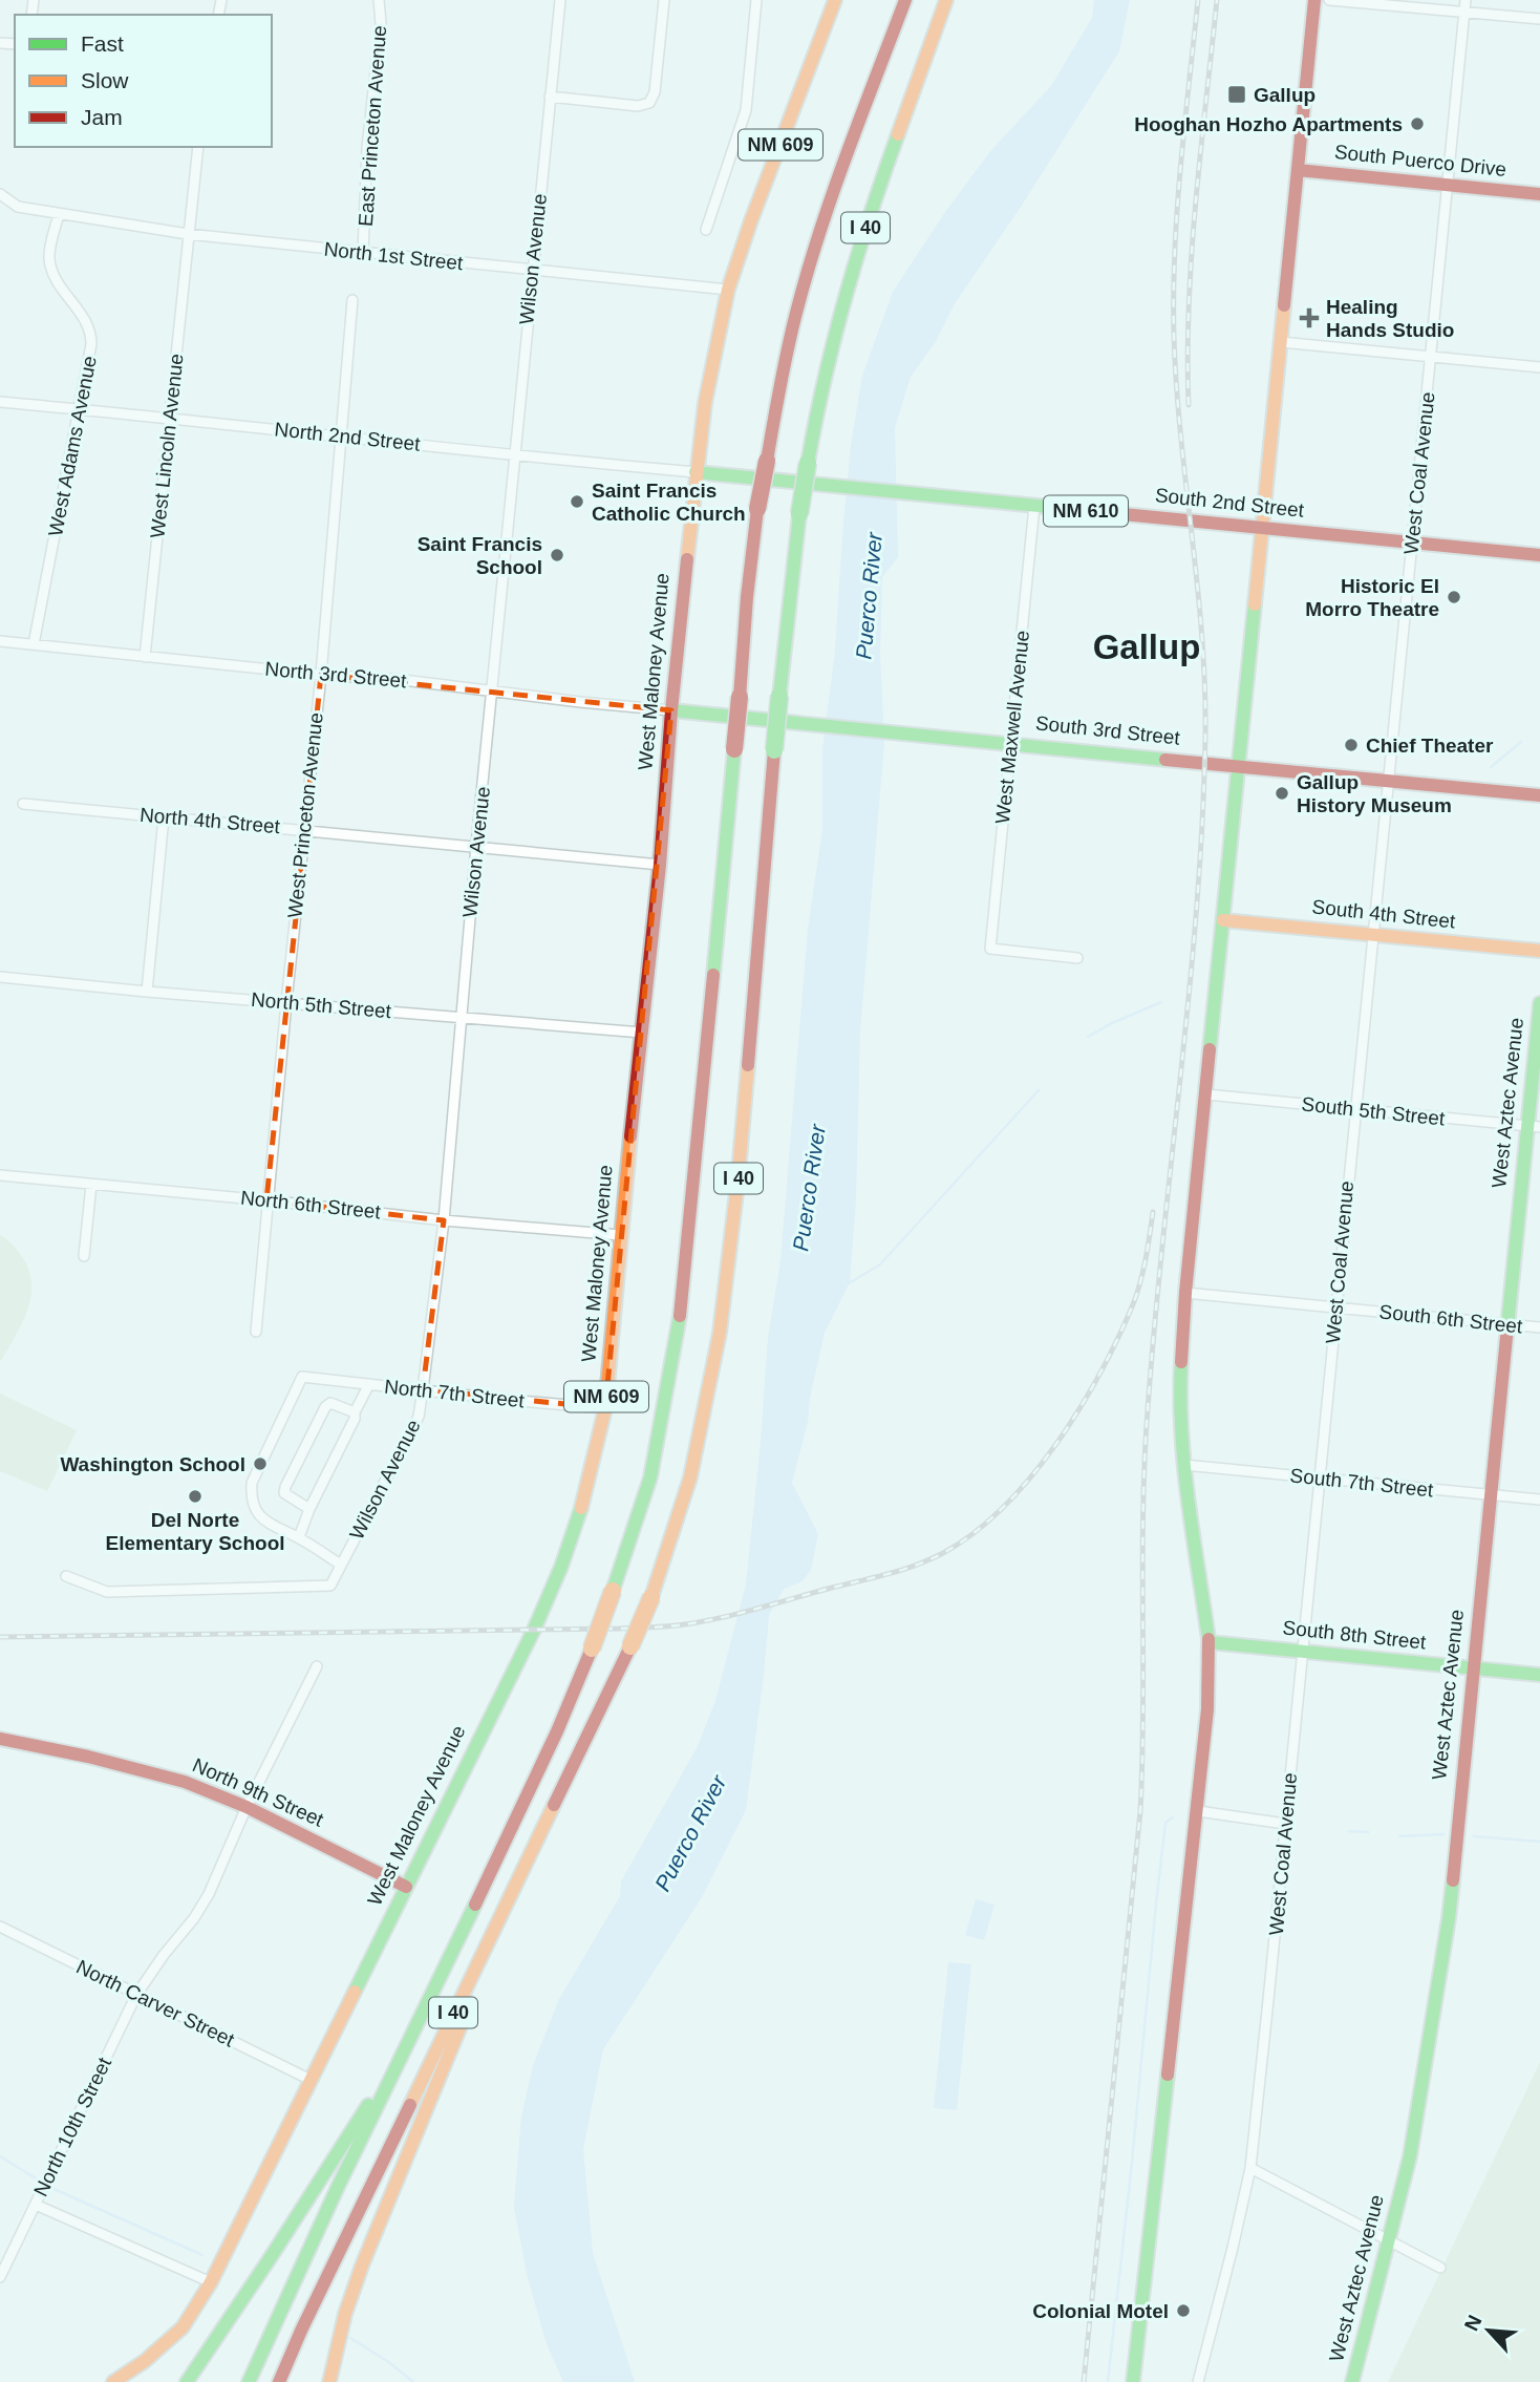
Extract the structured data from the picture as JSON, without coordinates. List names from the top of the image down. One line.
{"streets":{"main road":["NM 609","South Puerco Drive","I 40","South 2nd Street","NM 610","West Maloney Avenue","South 3rd Street","South 4th Street","West Aztec Avenue","South 8th Street","North 9th Street"],"street":["East Princeton Avenue","North 1st Street","Wilson Avenue","North 2nd Street","West Adams Avenue","West Lincoln Avenue","West Coal Avenue","North 3rd Street","West Maxwell Avenue","West Princeton Avenue","North 4th Street","North 5th Street","South 5th Street","North 6th Street","South 6th Street","North 7th Street","South 7th Street","North Carver Street","North 10th Street"]},"crossings":[["East Princeton Avenue","North 1st Street"],["NM 609","North 1st Street"],["NM 609","West Maloney Avenue"],["South Puerco Drive","West Coal Avenue"],["North 1st Street","Wilson Avenue"],["North 1st Street","West Adams Avenue"],["North 1st Street","West Lincoln Avenue"],["North 1st Street","West Maloney Avenue"],["Wilson Avenue","North 2nd Street"],["Wilson Avenue","North 3rd Street"],["Wilson Avenue","North 4th Street"],["Wilson Avenue","North 5th Street"],["Wilson Avenue","North 6th Street"],["Wilson Avenue","North 7th Street"],["North 2nd Street","West Adams Avenue"],["North 2nd Street","West Lincoln Avenue"],["North 2nd Street","South 2nd Street"],["North 2nd Street","West Maloney Avenue"],["North 2nd Street","West Princeton Avenue"],["West Adams Avenue","North 3rd Street"],["West Lincoln Avenue","North 3rd Street"],["West Coal Avenue","South 2nd Street"],["West Coal Avenue","South 3rd Street"],["West Coal Avenue","South 4th Street"],["West Coal Avenue","South 5th Street"],["West Coal Avenue","South 6th Street"],["West Coal Avenue","South 7th Street"],["West Coal Avenue","South 8th Street"],["South 2nd Street","West Maloney Avenue"],["South 2nd Street","West Maxwell Avenue"],["West Maloney Avenue","North 3rd Street"],["West Maloney Avenue","South 3rd Street"],["West Maloney Avenue","North 4th Street"],["West Maloney Avenue","North 5th Street"],["West Maloney Avenue","North 6th Street"],["West Maloney Avenue","North 7th Street"],["West Maloney Avenue","North 9th Street"],["West Maloney Avenue","North Carver Street"],["West Maloney Avenue","North 10th Street"],["North 3rd Street","South 3rd Street"],["North 3rd Street","West Princeton Avenue"],["West Maxwell Avenue","South 3rd Street"],["West Princeton Avenue","North 4th Street"],["West Princeton Avenue","North 5th Street"],["West Princeton Avenue","North 6th Street"],["West Aztec Avenue","South 5th Street"],["West Aztec Avenue","South 6th Street"],["West Aztec Avenue","South 7th Street"],["West Aztec Avenue","South 8th Street"],["North 9th Street","North 10th Street"],["North Carver Street","North 10th Street"]],"districts":["Gallup"],"water":["Puerco River"],"places":{"transit":["Gallup"],"other":["Hooghan Hozho Apartments","Saint Francis Catholic Church","Saint Francis School","Historic El Morro Theatre","Chief Theater","Gallup History Museum","Washington School","Del Norte Elementary School","Colonial Motel"],"health":["Healing Hands Studio"]},"legend":["Fast","Slow","Jam"],"north":"top left"}
